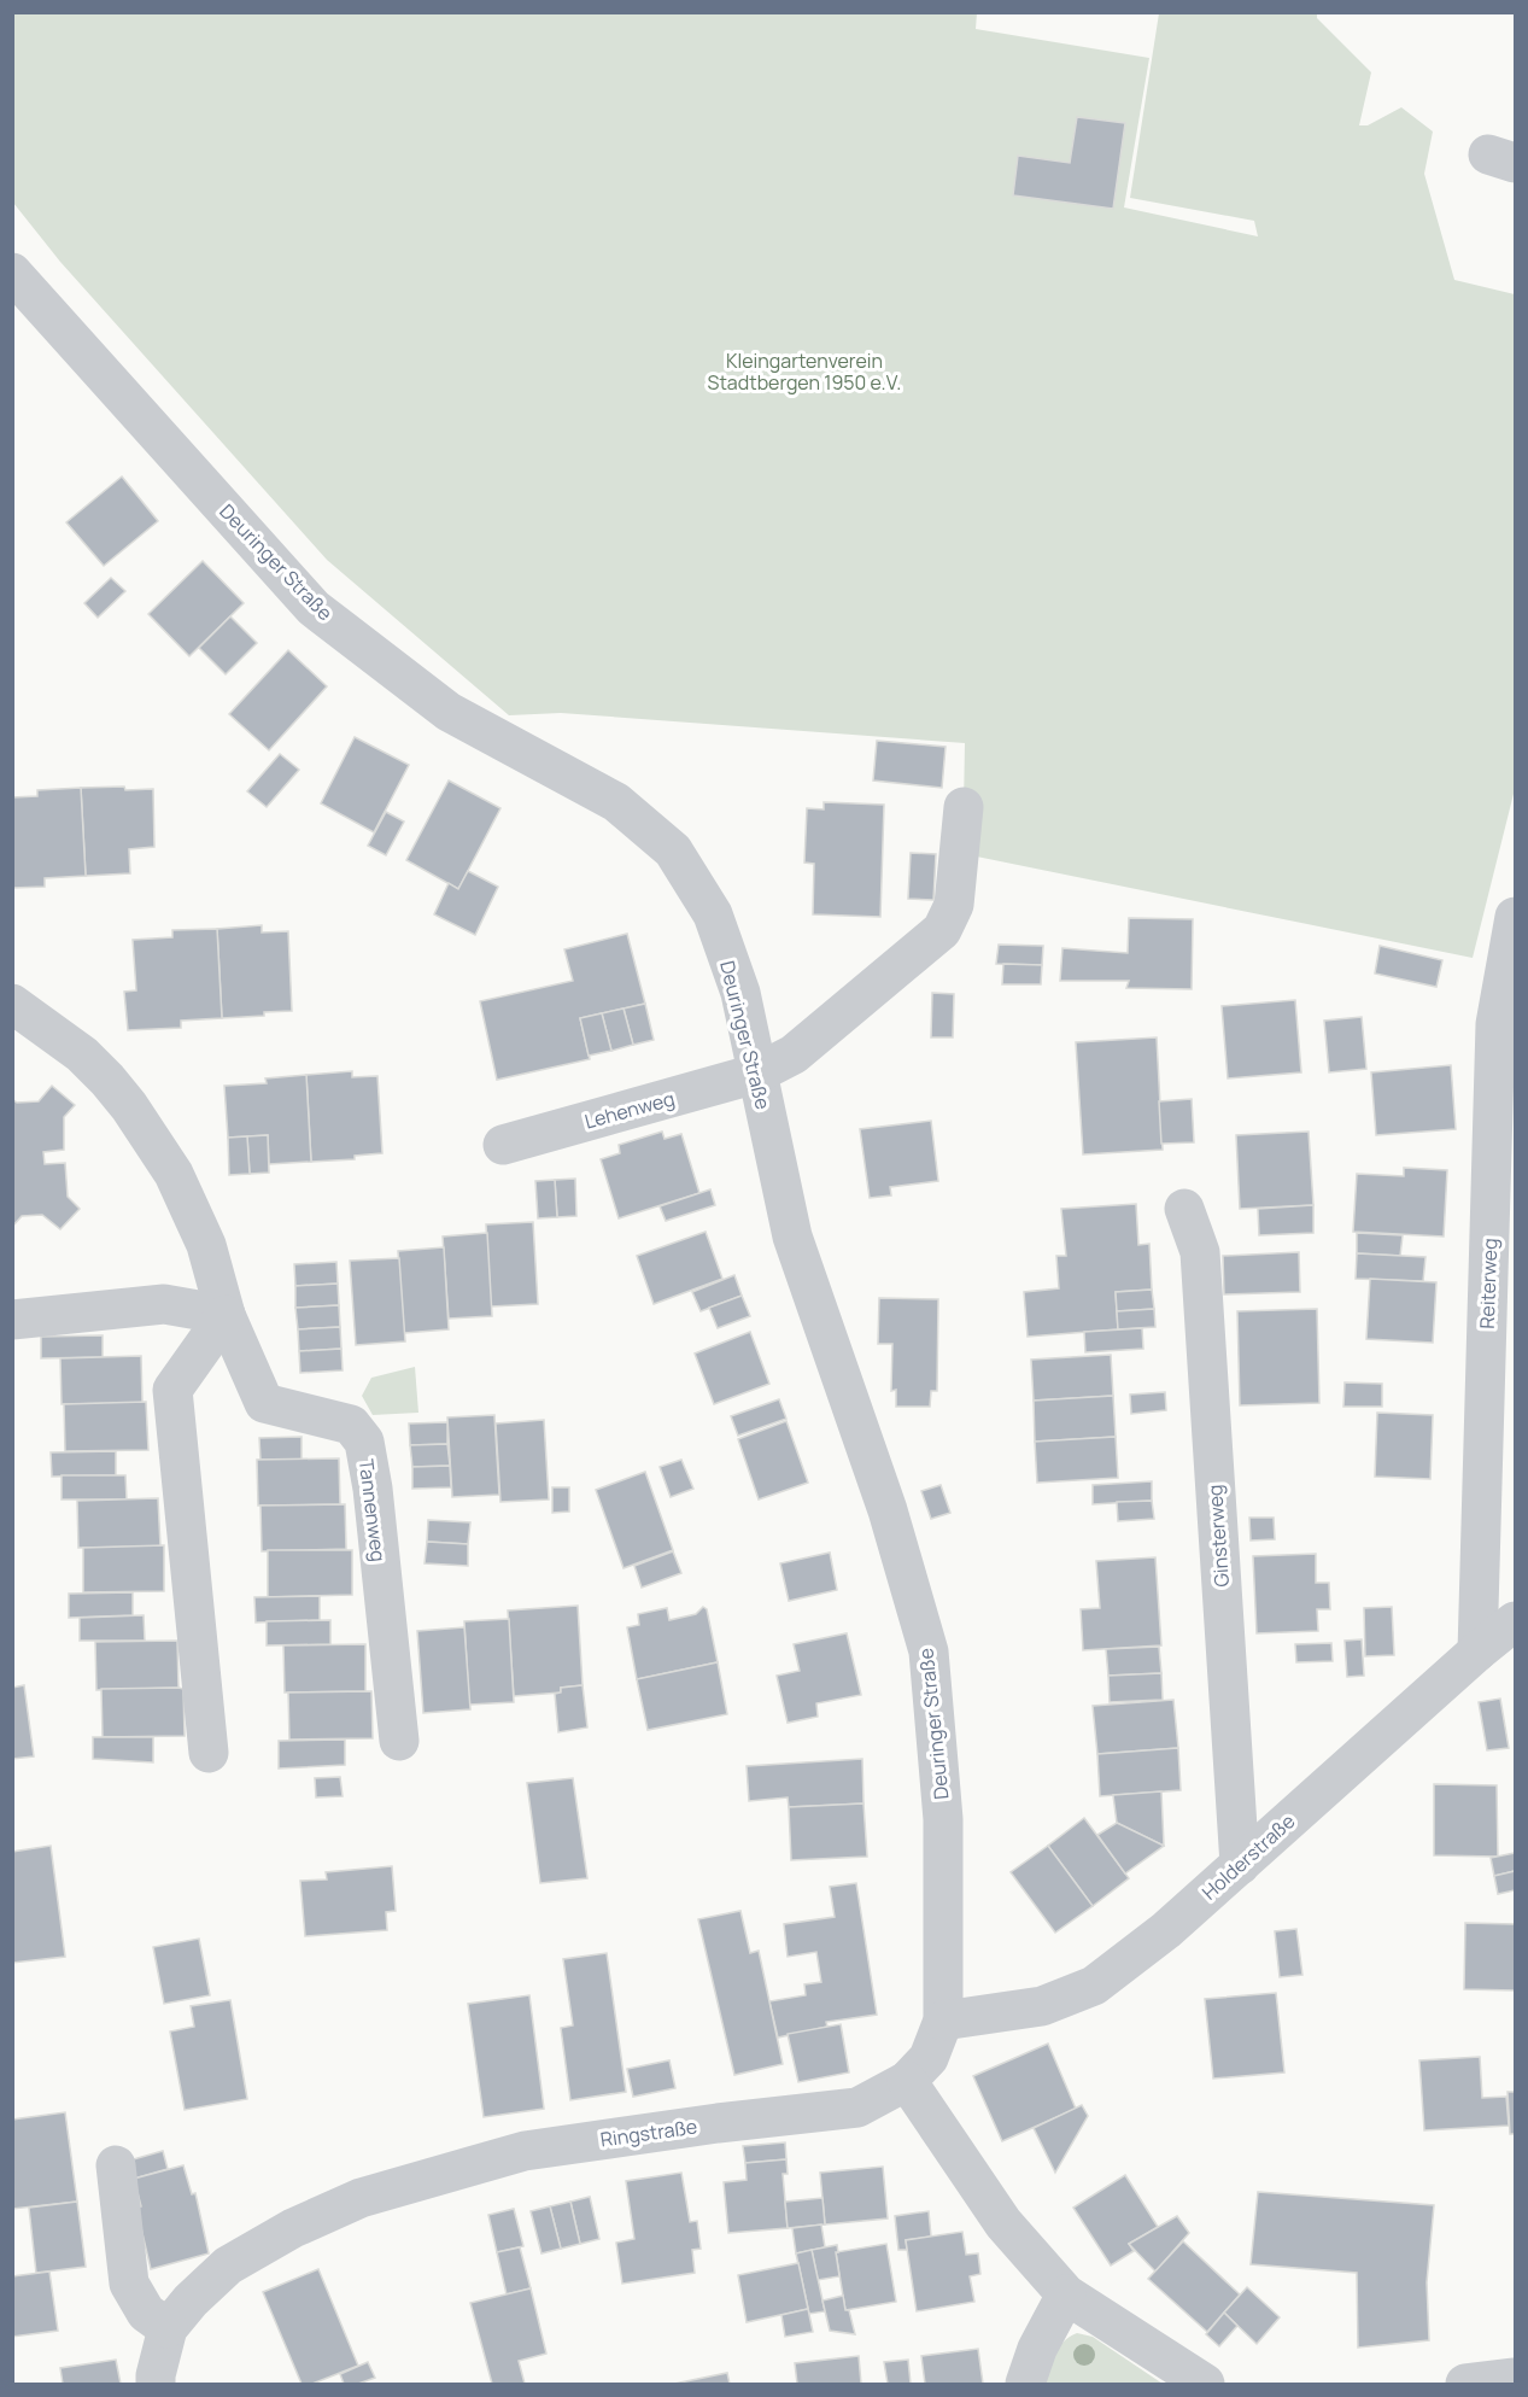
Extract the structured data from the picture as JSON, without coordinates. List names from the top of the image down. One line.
{"streets":{"street":["Deuringer Straße","Lehenweg","Reiterweg","Tannenweg","Ginsterweg","Holderstraße","Ringstraße"]},"crossings":[["Deuringer Straße","Lehenweg"],["Deuringer Straße","Holderstraße"],["Deuringer Straße","Ringstraße"],["Reiterweg","Holderstraße"],["Ginsterweg","Holderstraße"]],"parks":["Kleingartenverein Stadtbergen 1950 e.V."]}
